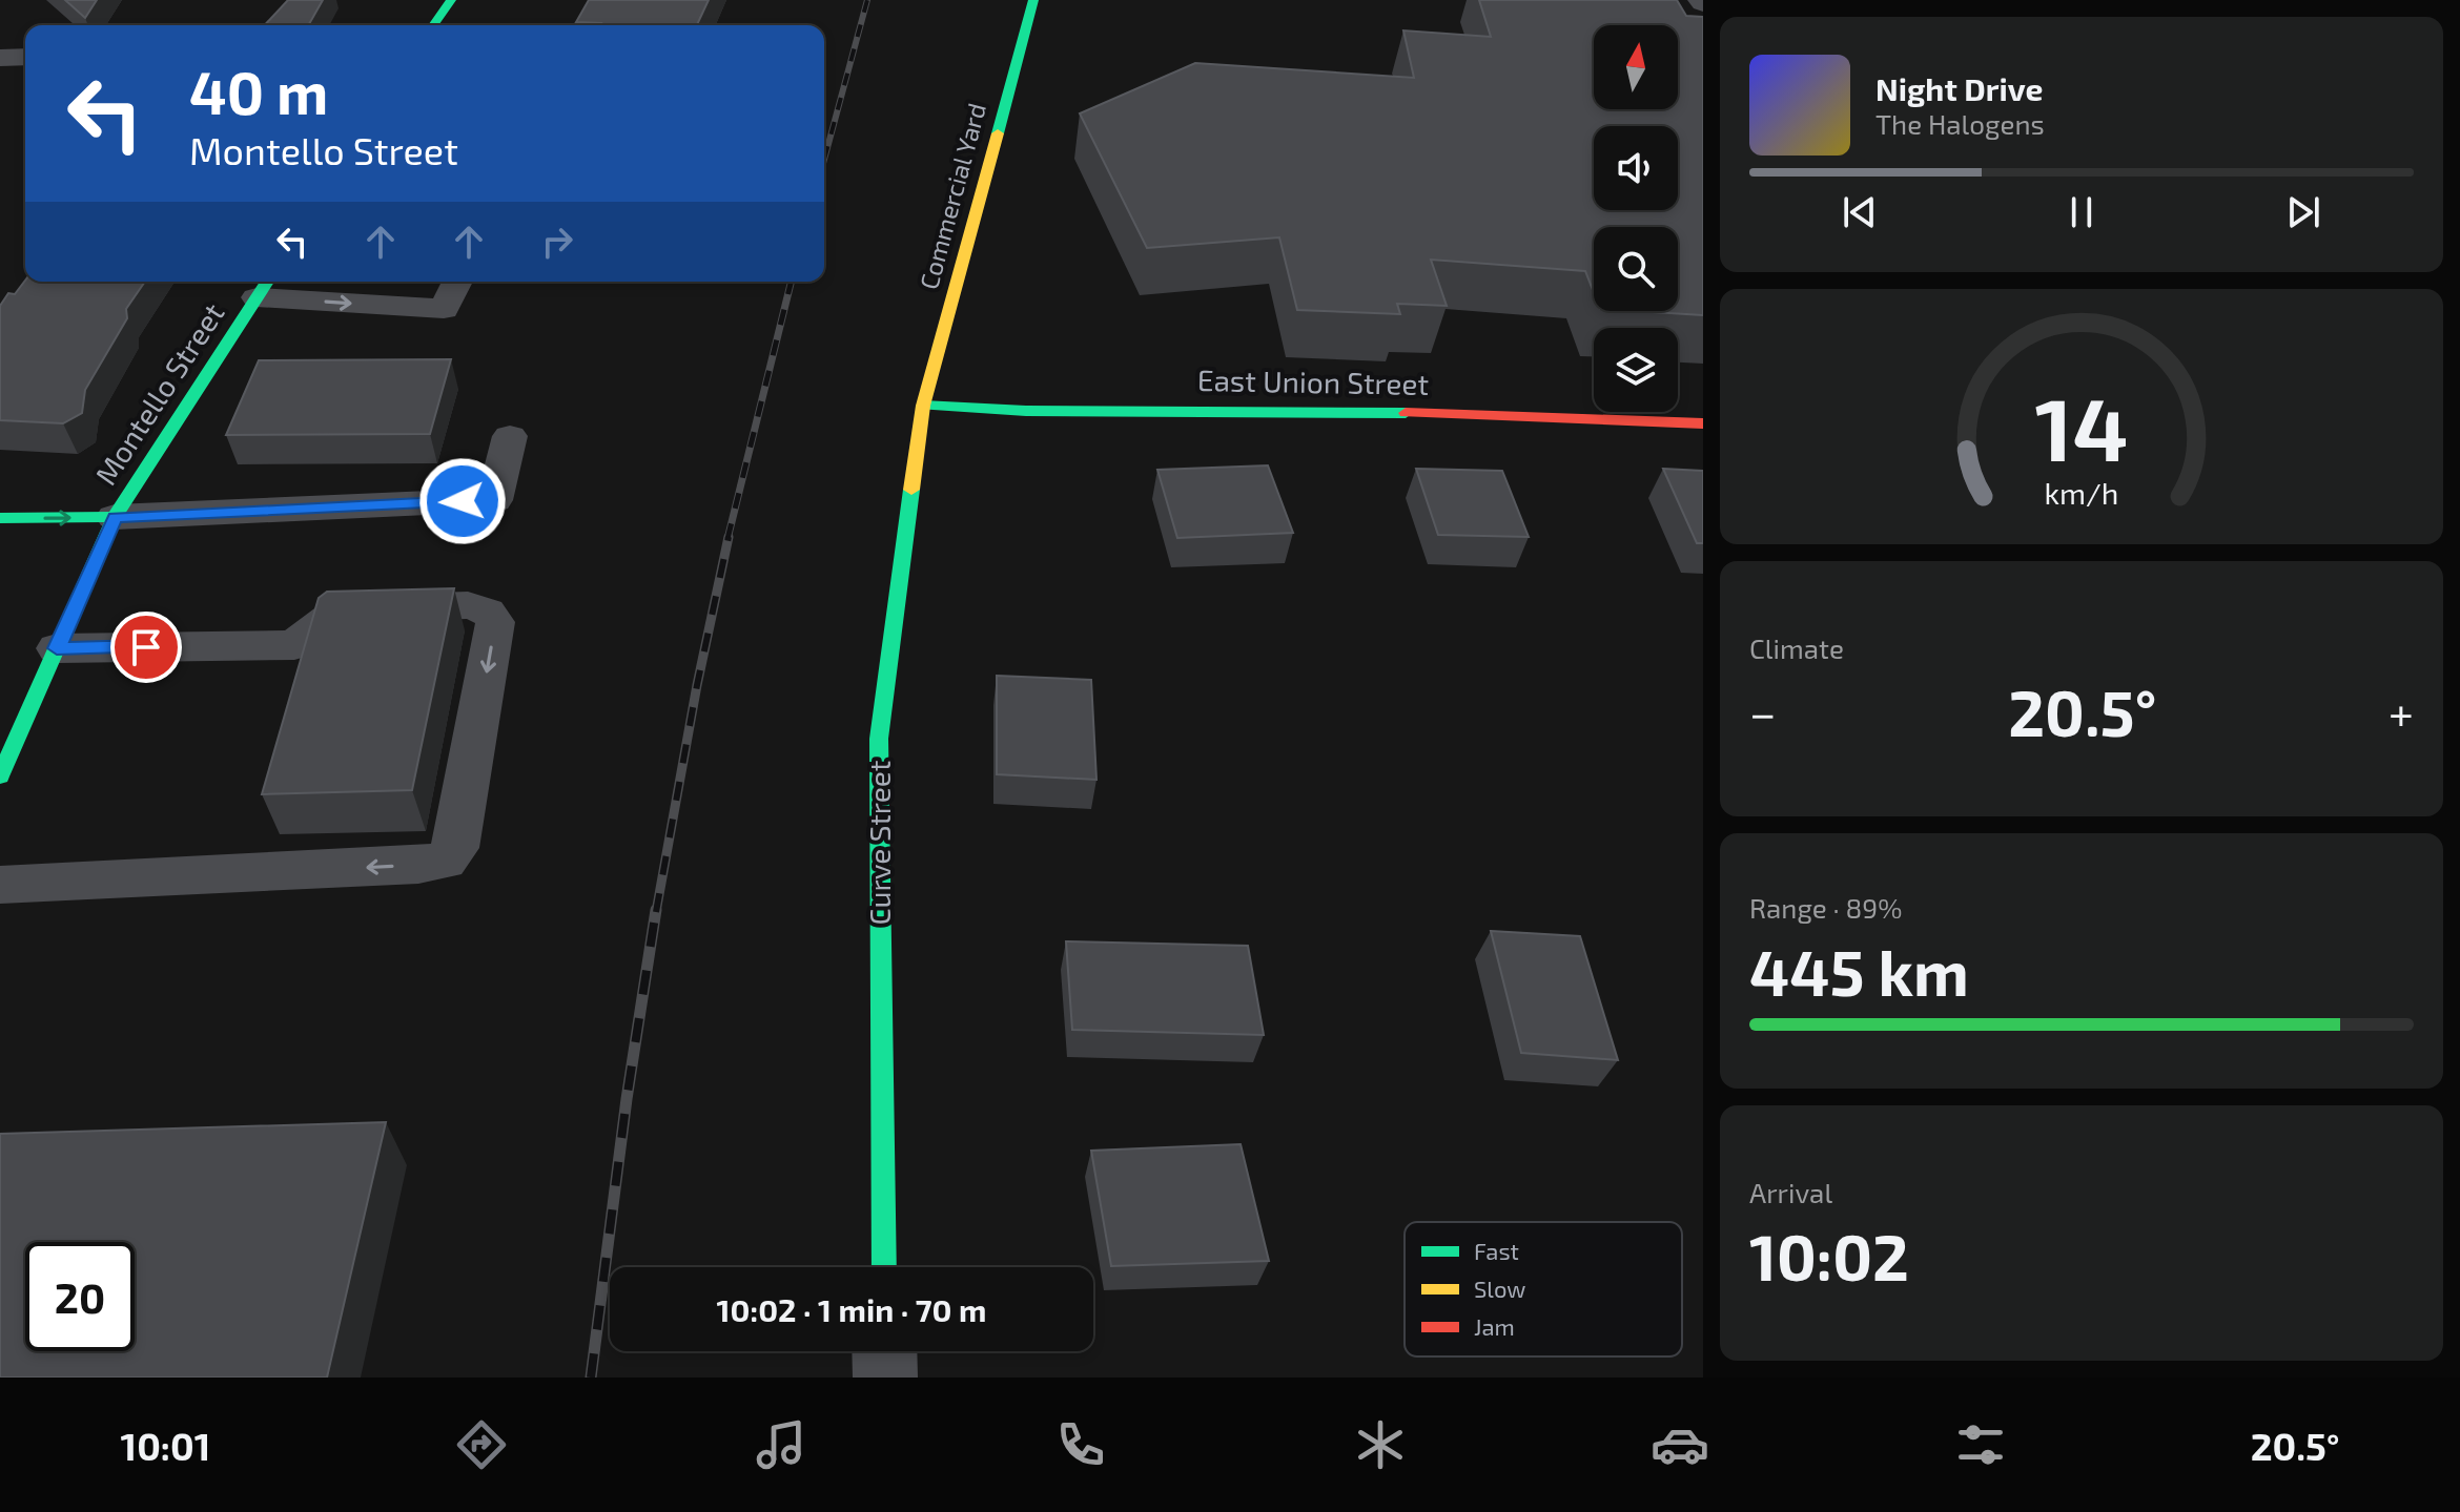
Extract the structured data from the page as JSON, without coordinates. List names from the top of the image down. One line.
{"streets":{"street":["Commercial Yard","East Union Street","Montello Street","Curve Street"]},"crossings":[["Commercial Yard","East Union Street"],["Commercial Yard","Curve Street"],["East Union Street","Curve Street"]],"legend":["Fast","Slow","Jam"],"north":"top","page":{"turn":["40 m","Montello Street"],"song":["Night Drive","The Halogens"],"tile":["Climate",["Range · 89%","445 km"],["Arrival","10:02"]],"heat":["−","20.5°","+"],"limit":"20","trip":"10:02 · 1 min · 70 m","tabs":["10:01","20.5°"],"gauge":["14","km/h"]}}
